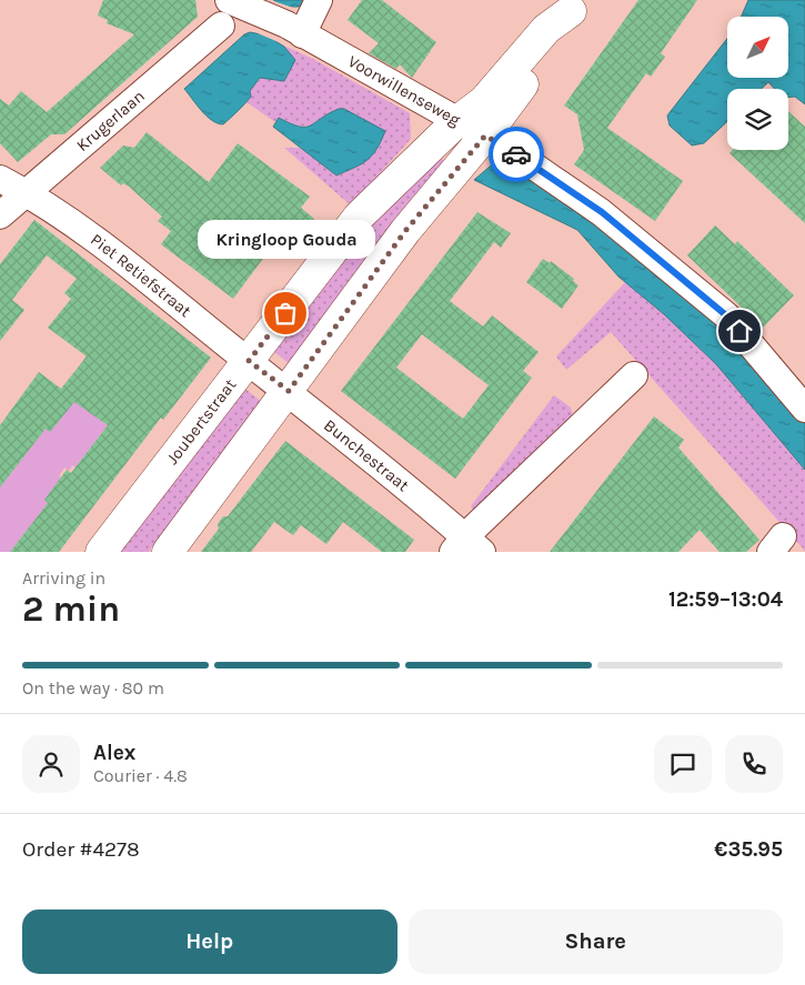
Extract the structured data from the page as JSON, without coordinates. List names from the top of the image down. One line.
{"streets":{"main road":["Joubertstraat"],"street":["Voorwillenseweg","Krugerlaan","Piet Retiefstraat","Bunchestraat"]},"crossings":[["Voorwillenseweg","Joubertstraat"],["Krugerlaan","Piet Retiefstraat"],["Piet Retiefstraat","Joubertstraat"],["Piet Retiefstraat","Bunchestraat"],["Joubertstraat","Bunchestraat"]],"places":["Kringloop Gouda"],"north":"top right","page":{"bubble":"Kringloop Gouda","heading":["2 min","Arriving in","12:59–13:04"],"panel":["Alex","Courier · 4.8","Order #4278","€35.95"],"bar":"On the way · 80 m","buttons":["Help","Share"]}}
